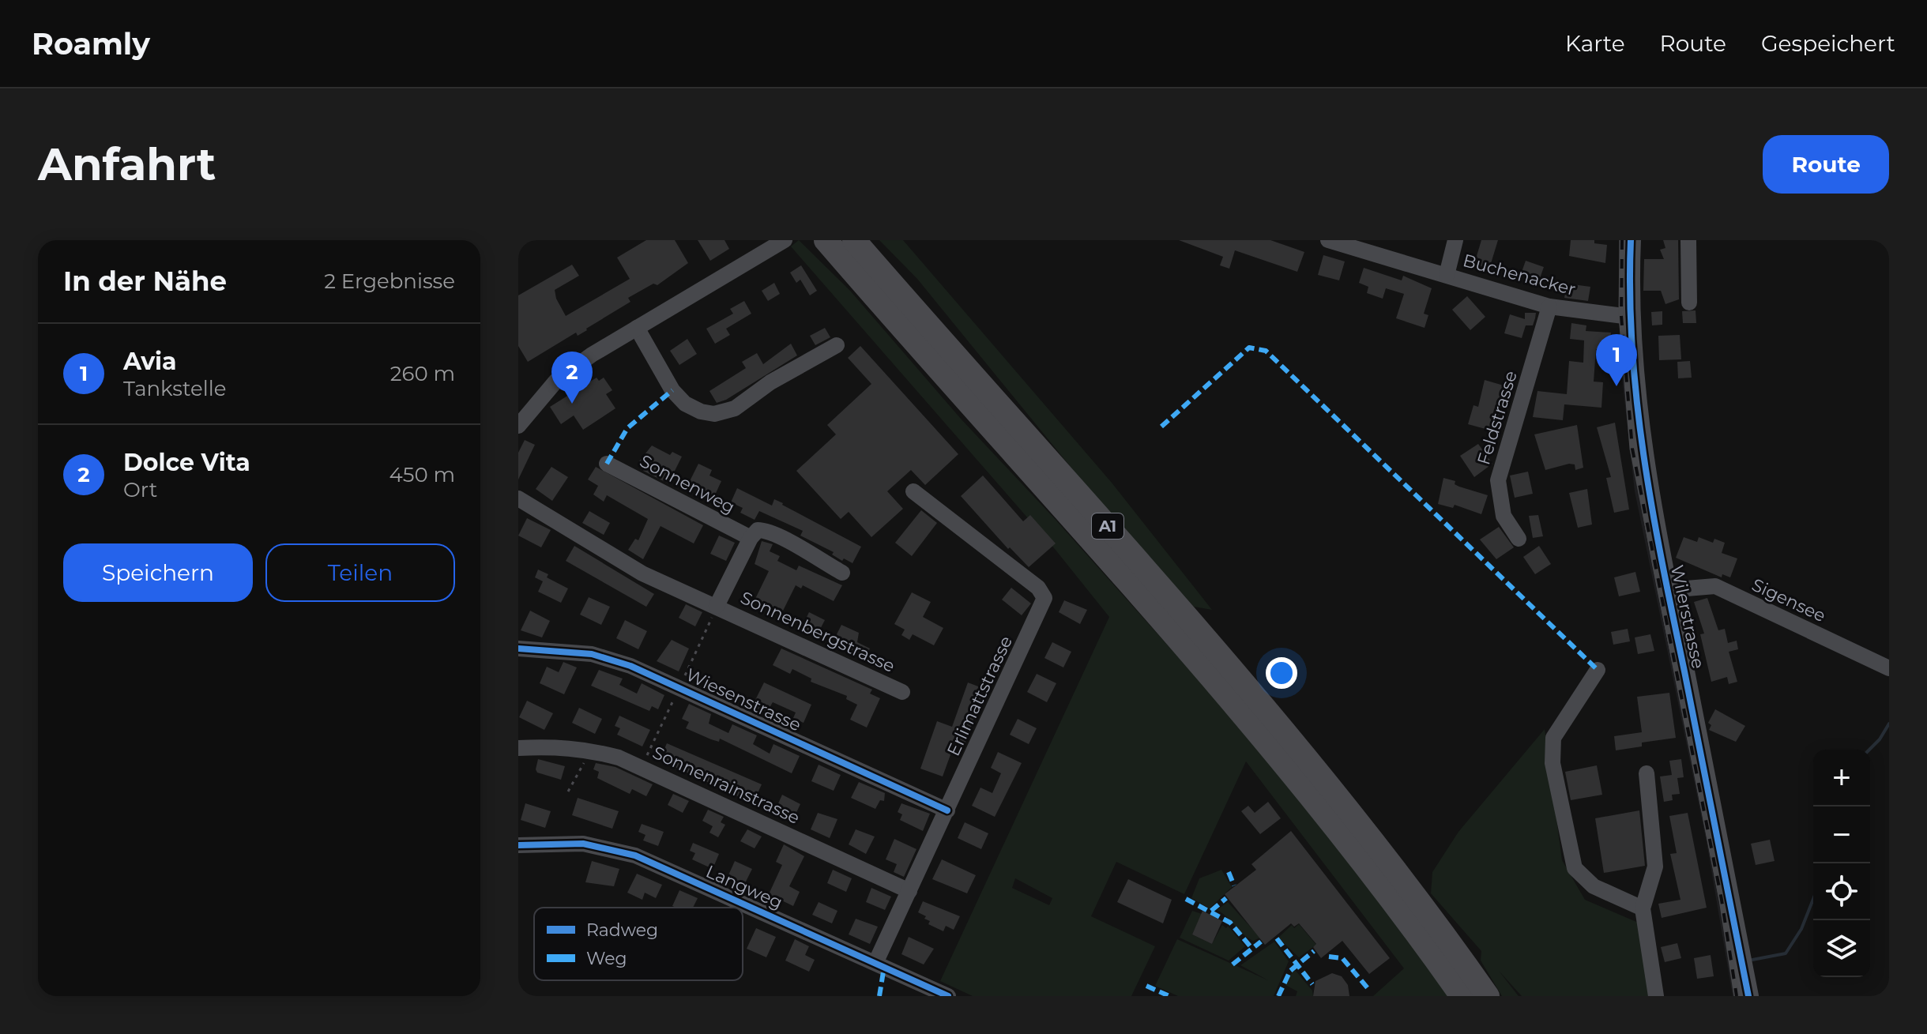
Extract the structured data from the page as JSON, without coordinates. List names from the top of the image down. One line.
{"streets":{"highway":["A1"],"main road":["Wilerstrasse"],"street":["Buchenacker","Feldstrasse","Sonnenweg","Sigensee","Sonnenbergstrasse","Erlimattstrasse","Wiesenstrasse","Sonnenrainstrasse","Langweg"]},"crossings":[["Buchenacker","Feldstrasse"],["Buchenacker","Wilerstrasse"],["Sonnenweg","Sonnenbergstrasse"],["Sigensee","Wilerstrasse"],["Erlimattstrasse","Wiesenstrasse"],["Erlimattstrasse","Sonnenrainstrasse"],["Erlimattstrasse","Langweg"]],"legend":["Radweg","Weg"],"page":{"header":"Roamly","nav":["Karte","Route","Gespeichert"],"buttons":["Route",["Speichern","Teilen"]],"title":"Anfahrt","heading":["In der Nähe","2 Ergebnisse"],"list":[{"mark":"1","name":"Avia","note":"Tankstelle","value":"260 m"},{"mark":"2","name":"Dolce Vita","note":"Ort","value":"450 m"}],"pins":["1","2"],"map_buttons":["+","−"]}}
